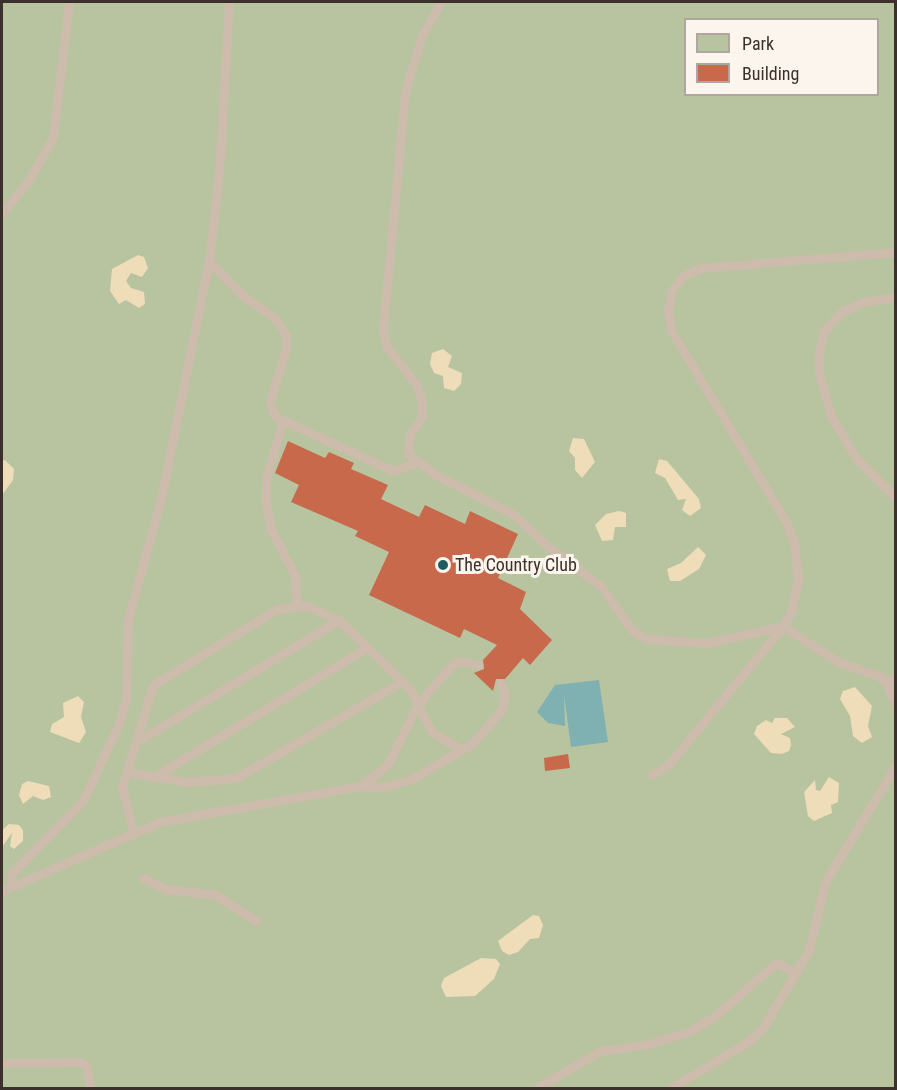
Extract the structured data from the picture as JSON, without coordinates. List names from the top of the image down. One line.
{"places":["The Country Club"],"legend":["Park","Building"]}
